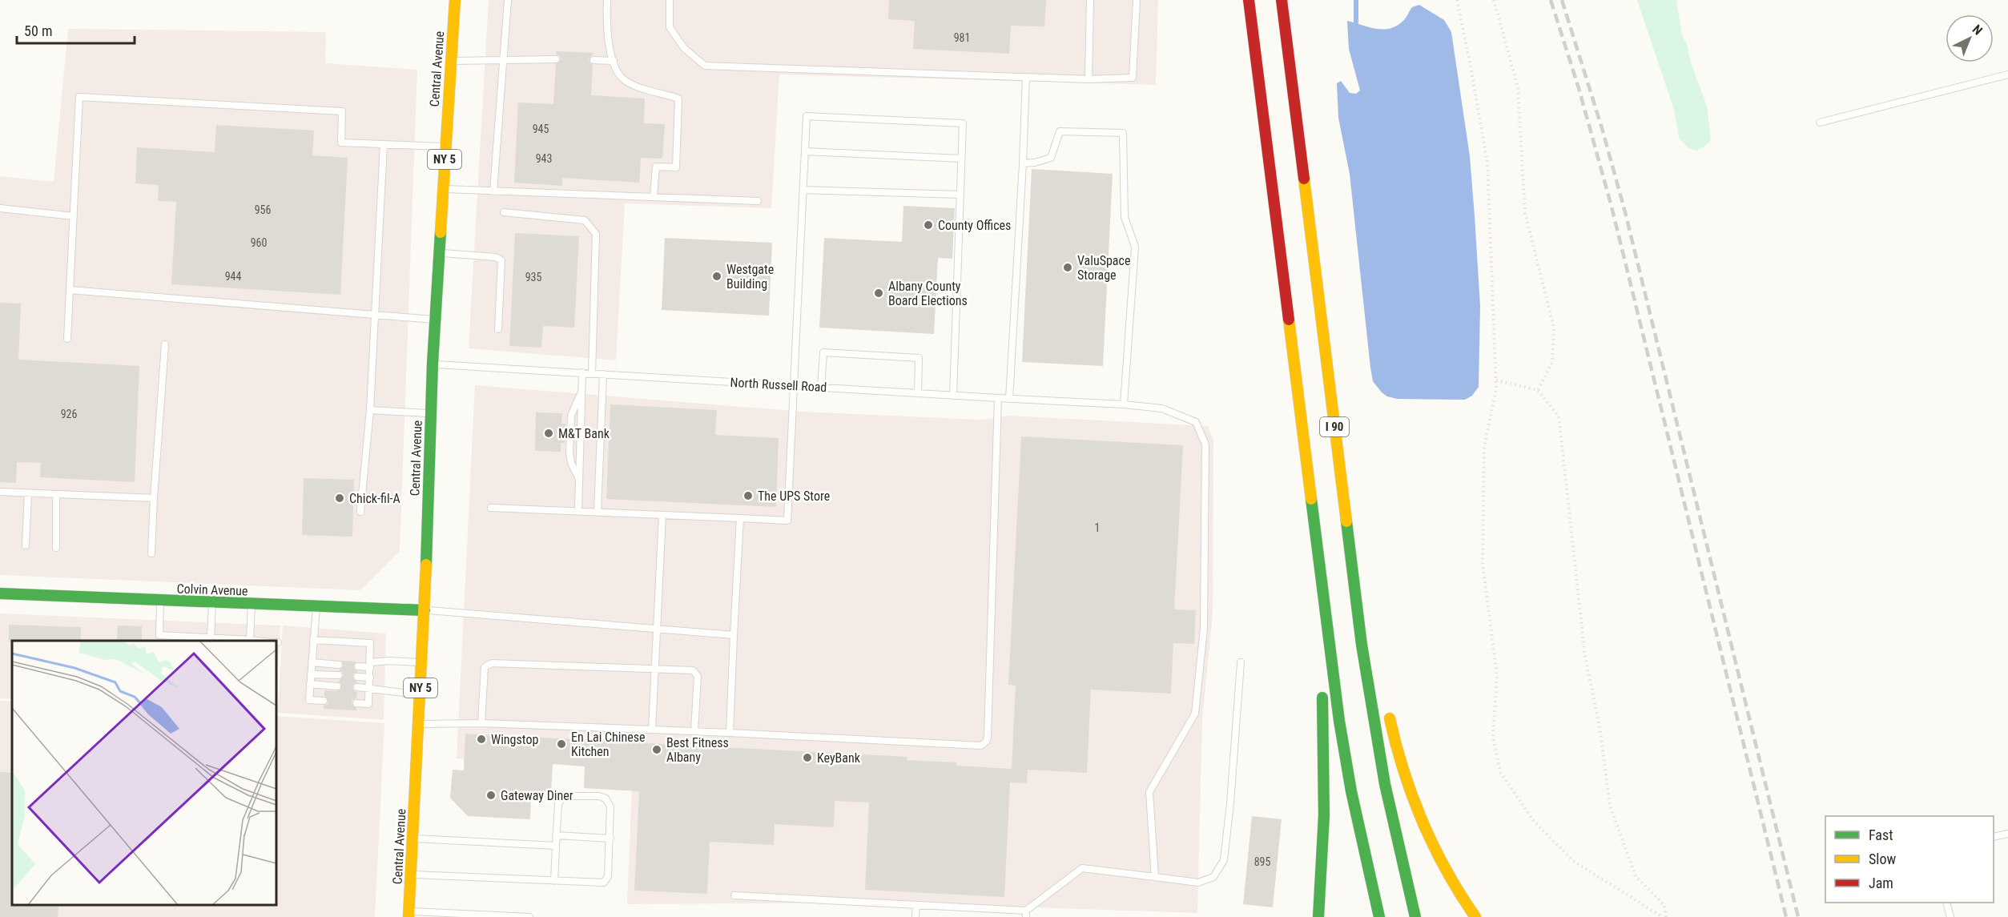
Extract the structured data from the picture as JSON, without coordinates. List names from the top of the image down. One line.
{"streets":{"main road":["Central Avenue","NY 5","I 90","Colvin Avenue"],"lane":["North Russell Road"]},"crossings":[["Central Avenue","North Russell Road"],["Central Avenue","Colvin Avenue"]],"places":["County Offices","ValuSpace Storage","Westgate Building","Albany County Board Elections","M&T Bank","The UPS Store","Chick-fil-A","Wingstop","En Lai Chinese Kitchen","Best Fitness Albany","KeyBank","Gateway Diner"],"house_numbers":["981","945","943","956","960","944","935","926","1","895"],"legend":["Fast","Slow","Jam"],"scale_bar":"50 m","north":"top right"}
